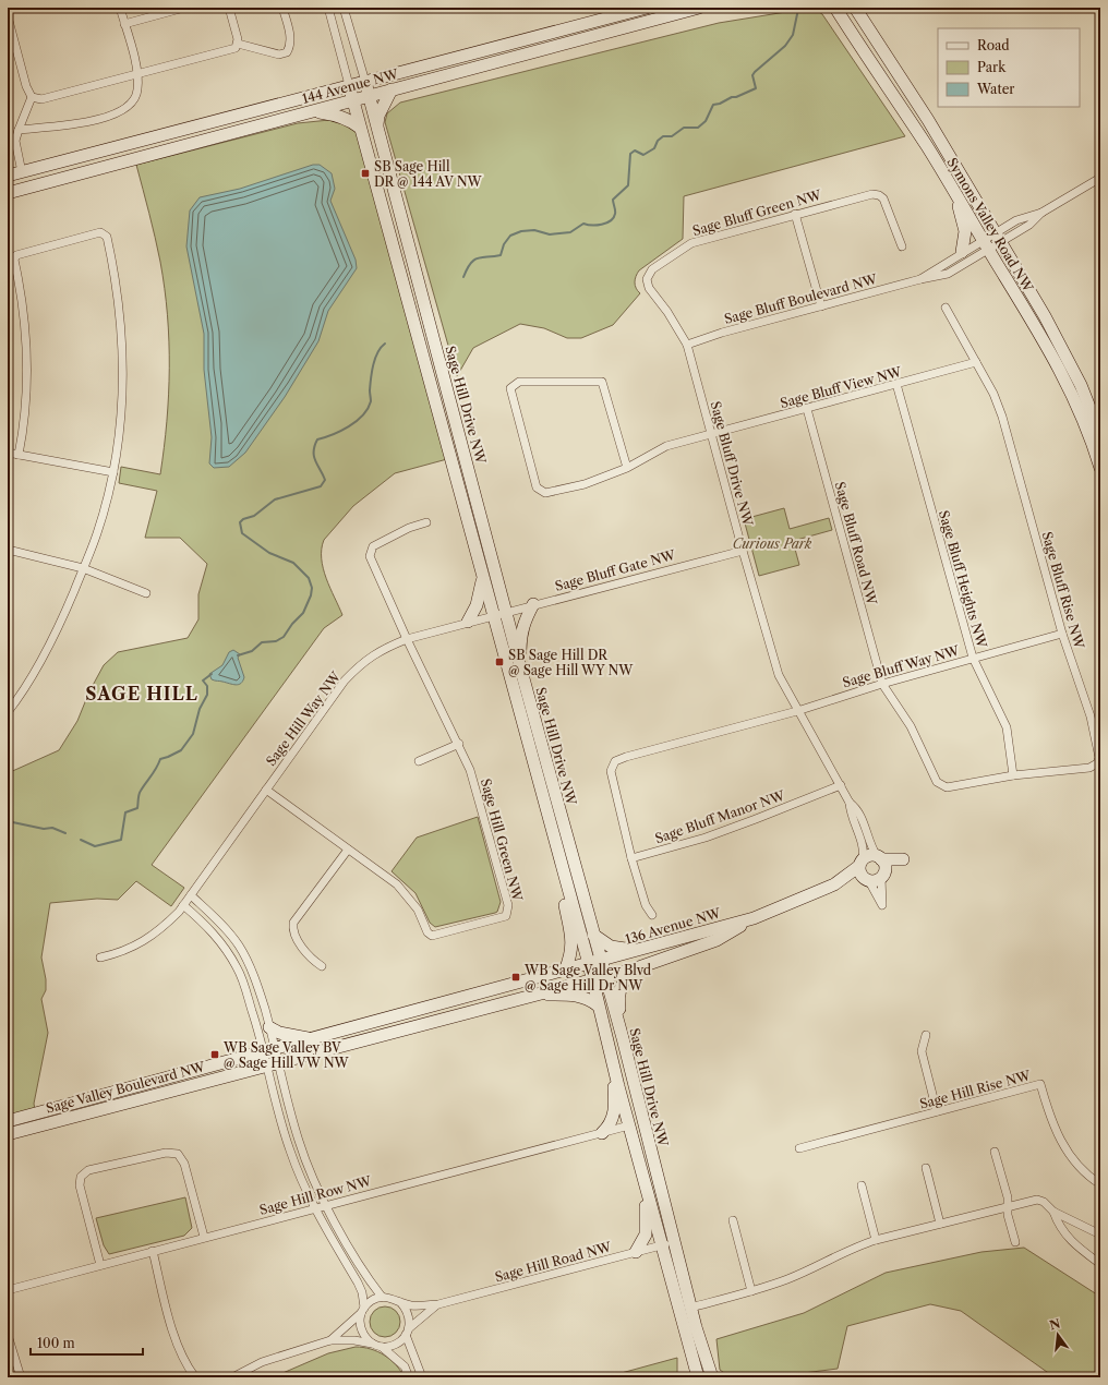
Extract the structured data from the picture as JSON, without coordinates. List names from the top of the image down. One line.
{"streets":{"street":["144 Avenue NW","Sage Bluff Green NW","Symons Valley Road NW","Sage Bluff Boulevard NW","Sage Bluff View NW","Sage Hill Drive NW","Sage Bluff Drive NW","Sage Bluff Road NW","Sage Bluff Gate NW","Sage Bluff Heights NW","Sage Bluff Rise NW","Sage Bluff Way NW","Sage Hill Way NW","Sage Bluff Manor NW","Sage Hill Green NW","136 Avenue NW","Sage Valley Boulevard NW","Sage Hill Rise NW","Sage Hill Row NW","Sage Hill Road NW"]},"crossings":[["144 Avenue NW","Sage Hill Drive NW"],["Sage Bluff Green NW","Sage Bluff Boulevard NW"],["Sage Bluff Green NW","Sage Bluff Drive NW"],["Symons Valley Road NW","Sage Bluff Boulevard NW"],["Sage Bluff Boulevard NW","Sage Bluff Drive NW"],["Sage Bluff View NW","Sage Bluff Drive NW"],["Sage Bluff View NW","Sage Bluff Road NW"],["Sage Bluff View NW","Sage Bluff Heights NW"],["Sage Bluff View NW","Sage Bluff Rise NW"],["Sage Hill Drive NW","Sage Bluff Gate NW"],["Sage Hill Drive NW","Sage Hill Way NW"],["Sage Hill Drive NW","136 Avenue NW"],["Sage Hill Drive NW","Sage Valley Boulevard NW"],["Sage Hill Drive NW","Sage Hill Row NW"],["Sage Hill Drive NW","Sage Hill Road NW"],["Sage Bluff Drive NW","Sage Bluff Gate NW"],["Sage Bluff Drive NW","Sage Bluff Way NW"],["Sage Bluff Drive NW","Sage Bluff Manor NW"],["Sage Bluff Drive NW","136 Avenue NW"],["Sage Bluff Road NW","Sage Bluff Rise NW"],["Sage Bluff Road NW","Sage Bluff Way NW"],["Sage Bluff Gate NW","Sage Hill Way NW"],["Sage Bluff Heights NW","Sage Bluff Rise NW"],["Sage Bluff Heights NW","Sage Bluff Way NW"],["Sage Bluff Rise NW","Sage Bluff Way NW"],["Sage Hill Way NW","Sage Hill Green NW"],["136 Avenue NW","Sage Valley Boulevard NW"]],"districts":["SAGE HILL"],"parks":["Curious Park"],"places":{"transit":["SB Sage Hill DR @ 144 AV NW","SB Sage Hill DR @ Sage Hill WY NW","WB Sage Valley Blvd @ Sage Hill Dr NW","WB Sage Valley BV @ Sage Hill VW NW"]},"legend":["Road","Park","Water"],"scale_bar":"100 m","north":"top"}
